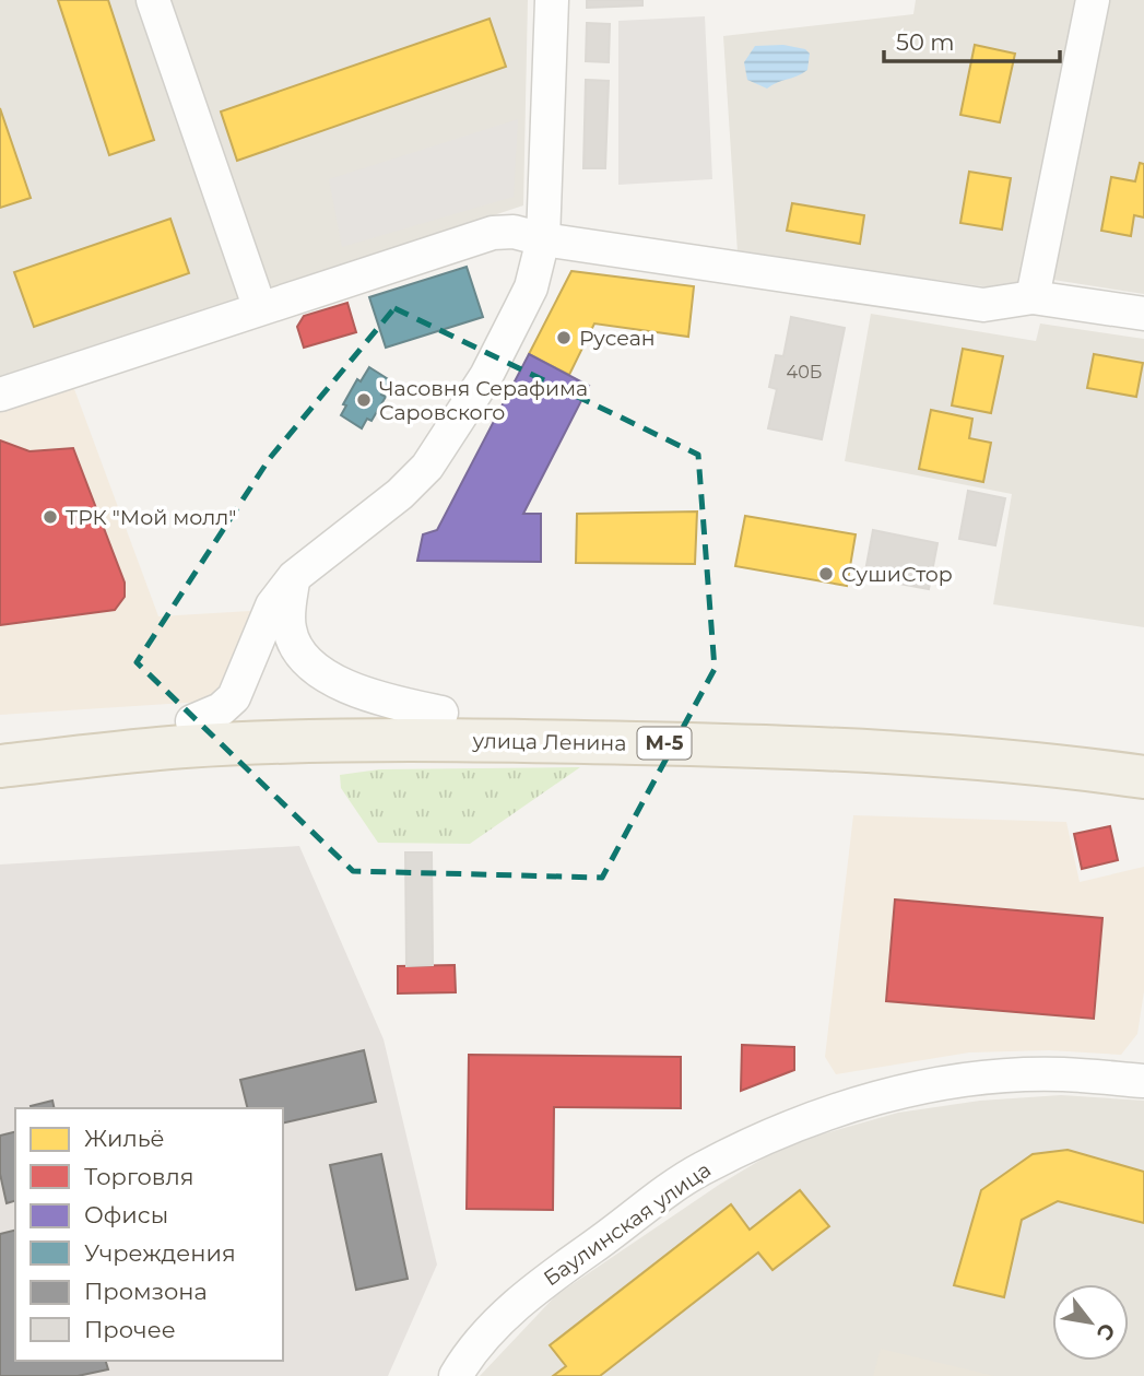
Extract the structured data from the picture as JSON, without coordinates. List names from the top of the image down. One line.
{"streets":{"main road":["улица Ленина","М-5"],"street":["Баулинская улица"]},"crossings":[["улица Ленина","М-5"]],"places":["Русеан","Часовня Серафима Саровского","ТРК \"Мой молл\"","СушиСтор"],"house_numbers":["40Б"],"legend":["Жильё","Торговля","Офисы","Учреждения","Промзона","Прочее"],"scale_bar":"50 m","north":"bottom right"}
